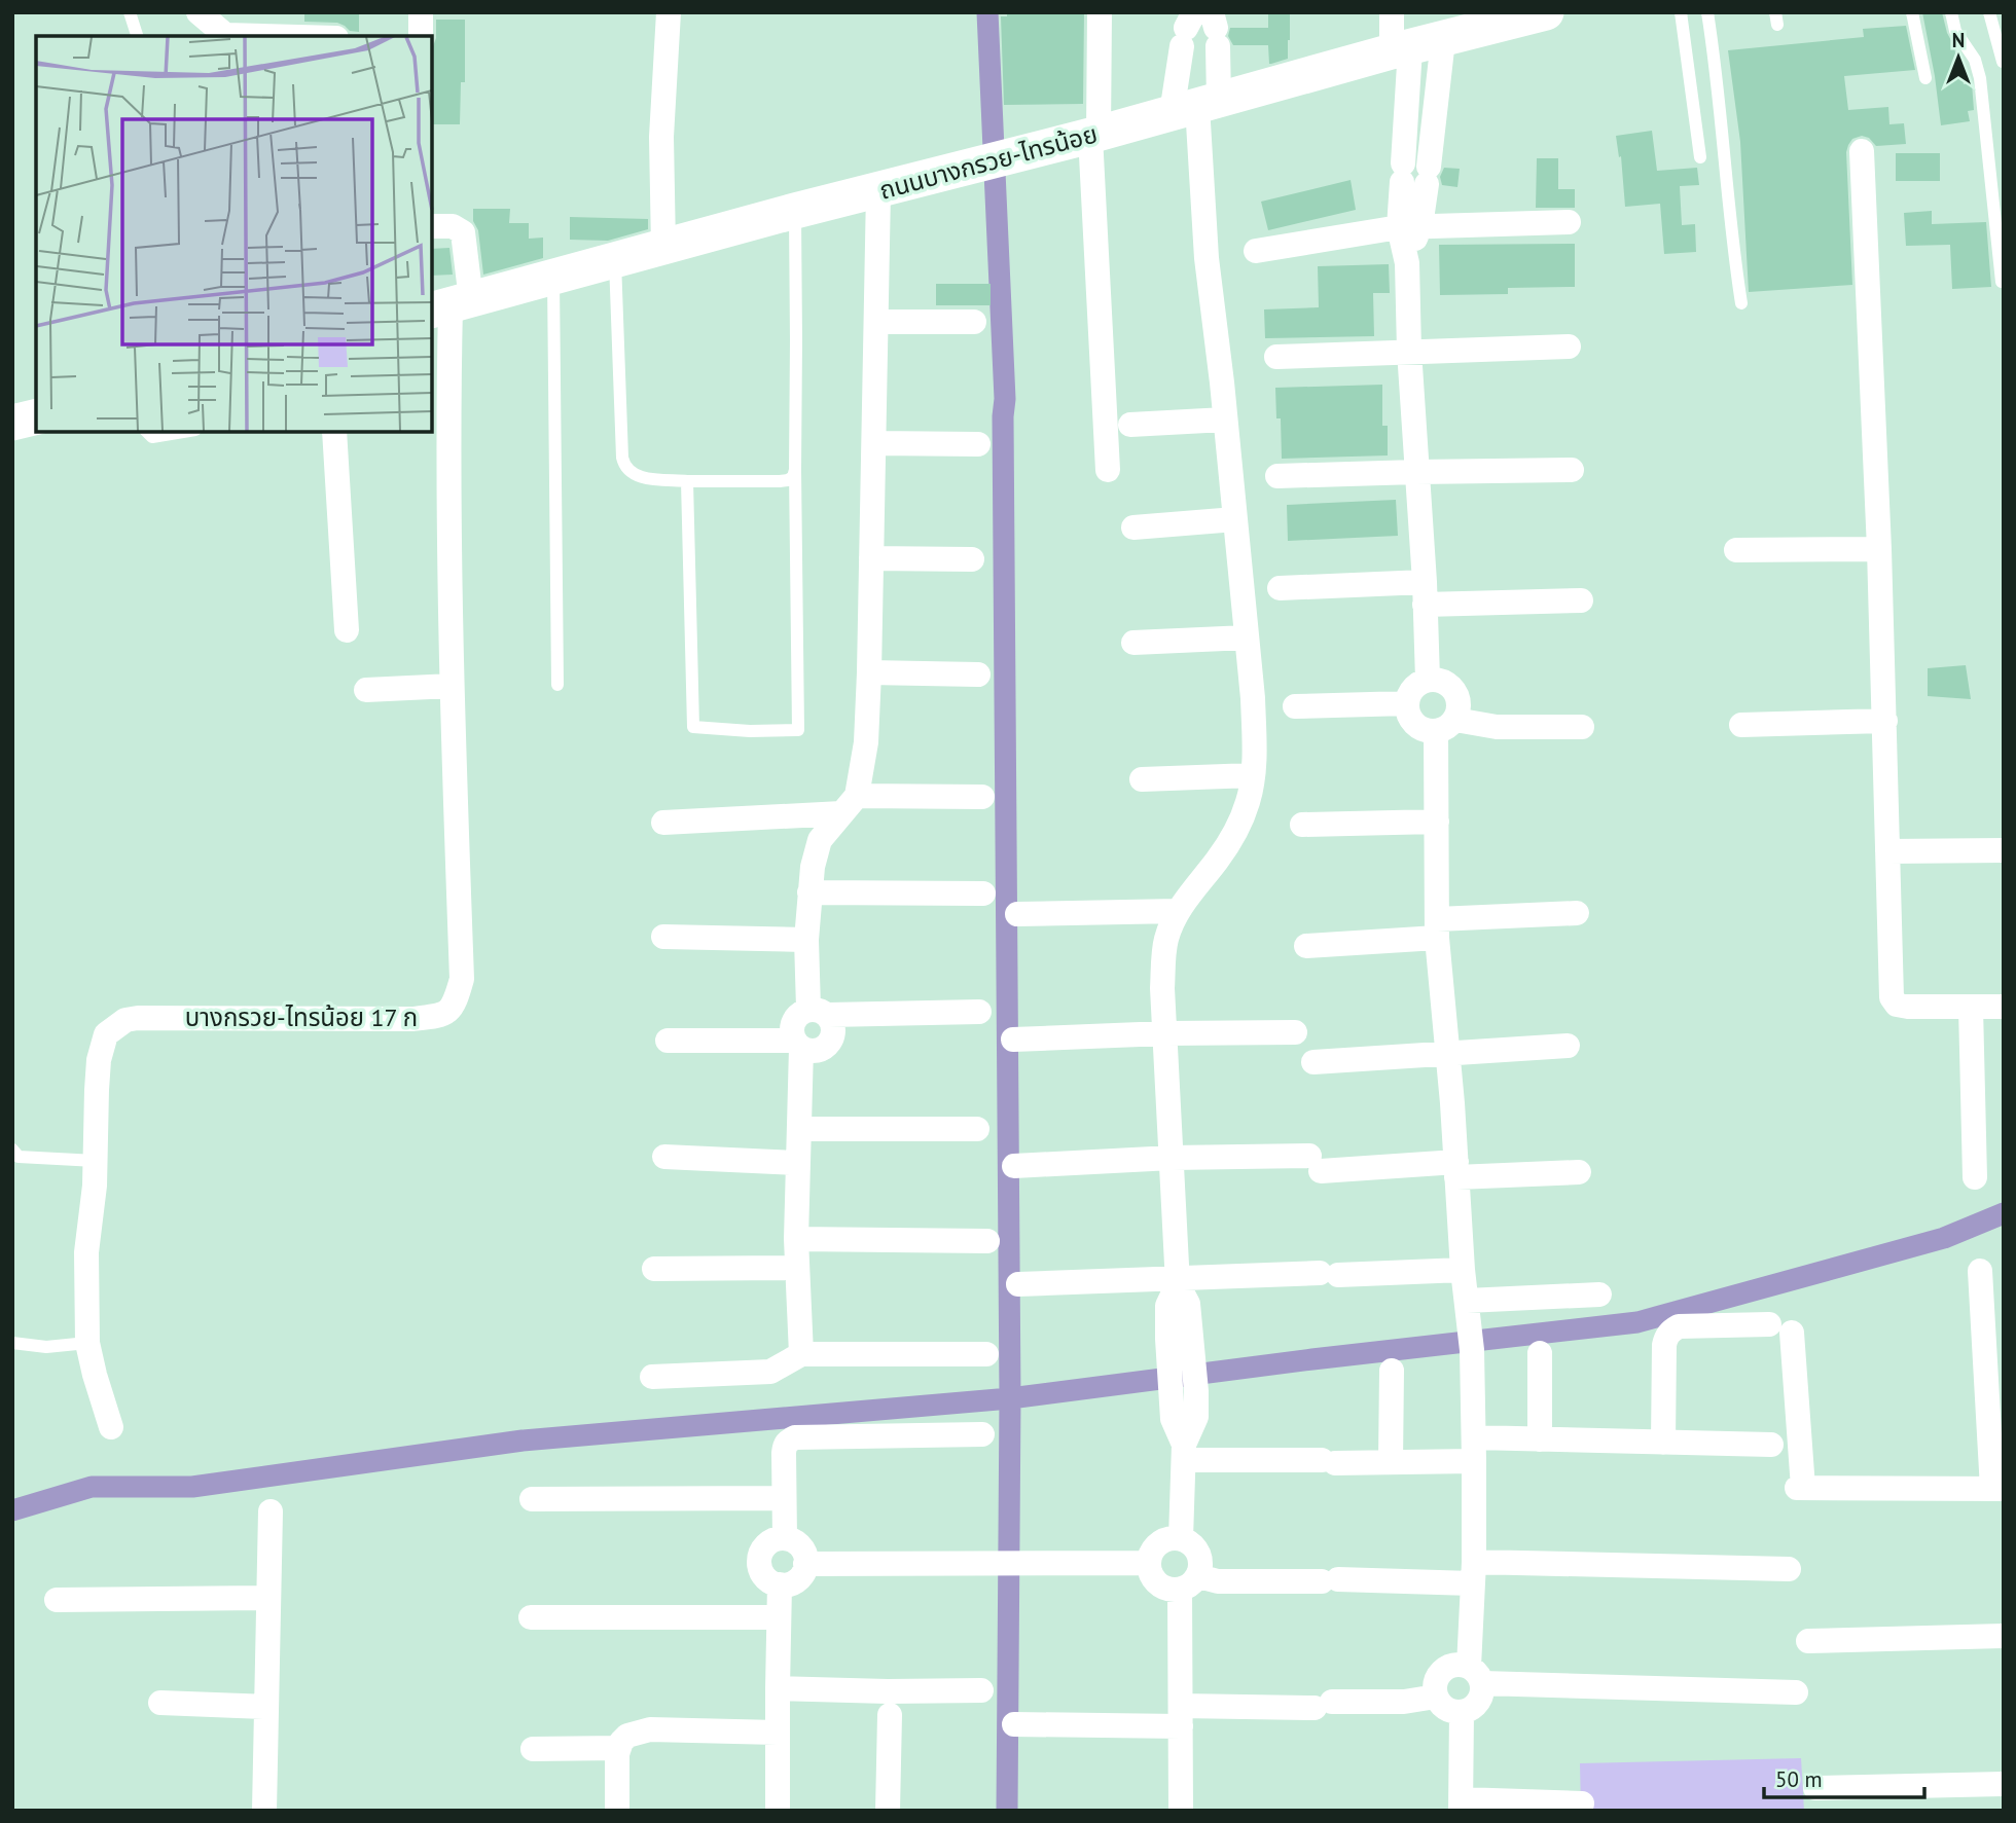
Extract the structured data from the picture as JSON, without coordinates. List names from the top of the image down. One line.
{"streets":{"main road":["ถนนบางกรวย-ไทรน้อย"],"street":["บางกรวย-ไทรน้อย 17 ก"]},"crossings":[["ถนนบางกรวย-ไทรน้อย","บางกรวย-ไทรน้อย 17 ก"]],"scale_bar":"50 m","north":"top"}
